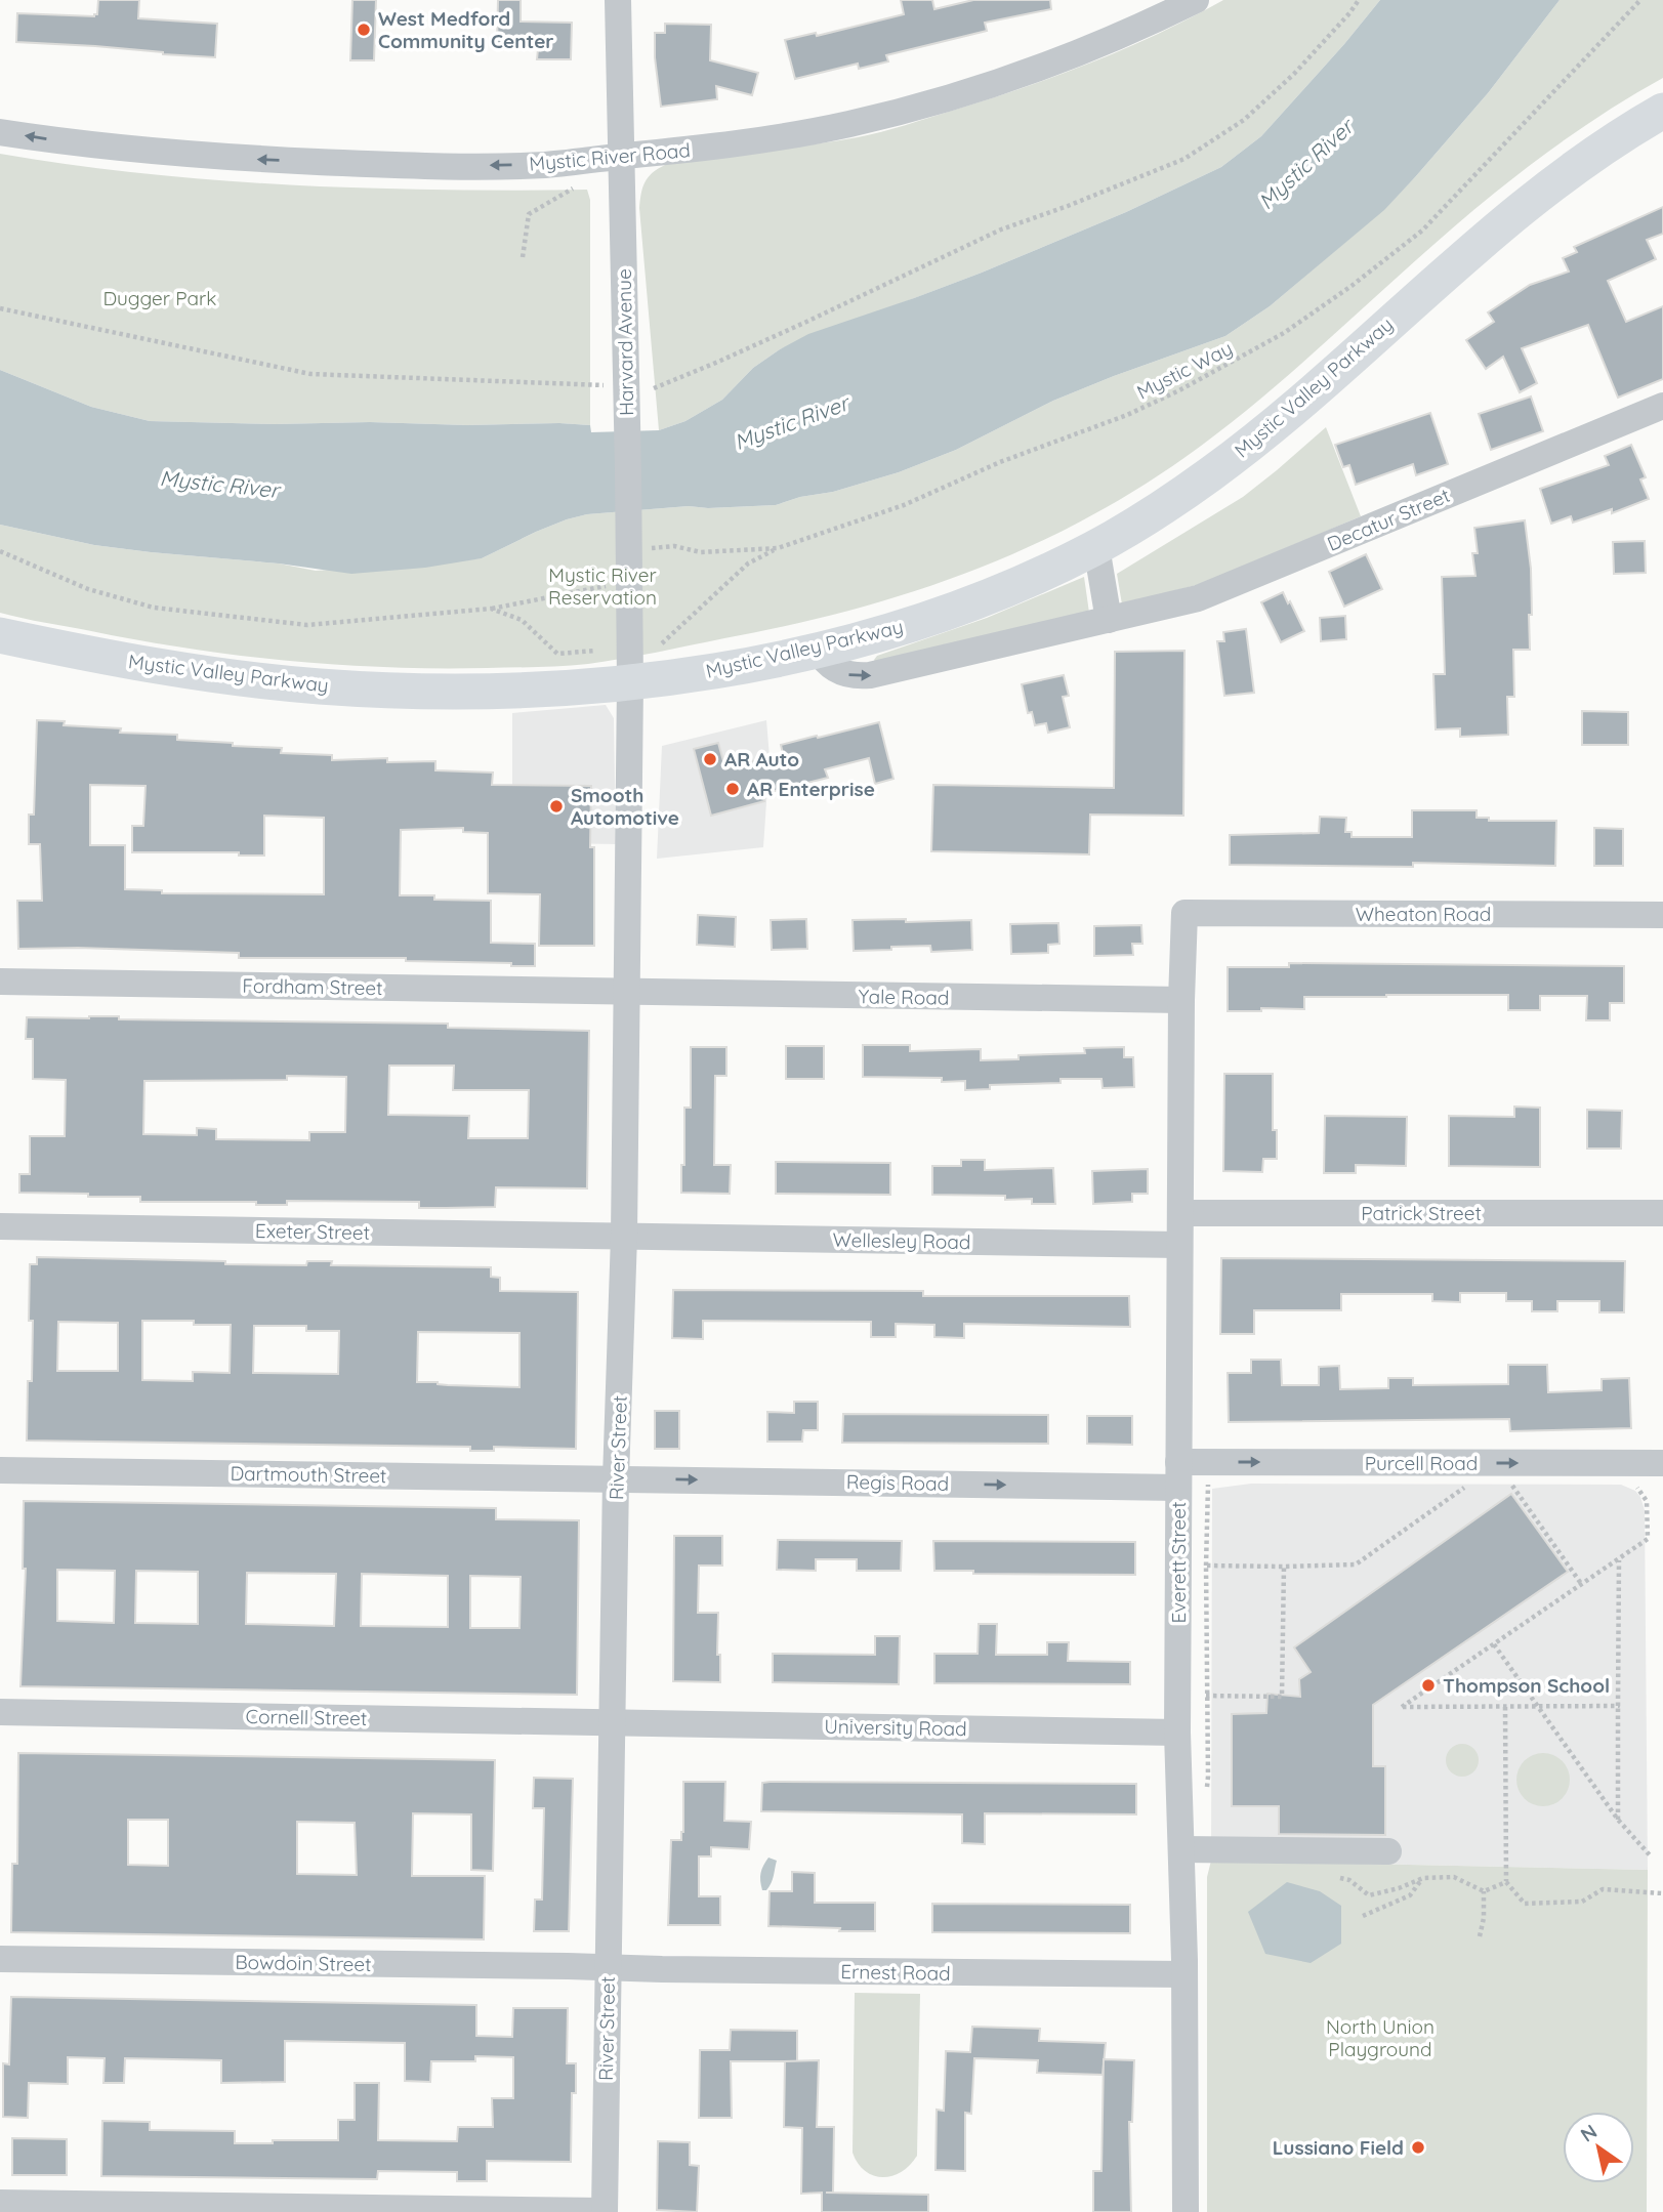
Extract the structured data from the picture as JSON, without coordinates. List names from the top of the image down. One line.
{"streets":{"main road":["Mystic Valley Parkway"],"street":["Mystic River Road","Harvard Avenue","Decatur Street","Wheaton Road","Fordham Street","Yale Road","Patrick Street","Exeter Street","Wellesley Road","River Street","Purcell Road","Dartmouth Street","Regis Road","Everett Street","Cornell Street","University Road","Bowdoin Street","Ernest Road"],"path":["Mystic Way"]},"crossings":[["Mystic River Road","Harvard Avenue"],["Harvard Avenue","Mystic Way"],["Harvard Avenue","Mystic Valley Parkway"],["Harvard Avenue","River Street"],["Mystic Valley Parkway","Decatur Street"],["Mystic Valley Parkway","River Street"],["Wheaton Road","Everett Street"],["Fordham Street","Yale Road"],["Fordham Street","River Street"],["Yale Road","River Street"],["Yale Road","Everett Street"],["Patrick Street","Everett Street"],["Exeter Street","Wellesley Road"],["Exeter Street","River Street"],["Wellesley Road","River Street"],["Wellesley Road","Everett Street"],["River Street","Dartmouth Street"],["River Street","Regis Road"],["River Street","Cornell Street"],["River Street","University Road"],["River Street","Bowdoin Street"],["River Street","Ernest Road"],["Purcell Road","Regis Road"],["Purcell Road","Everett Street"],["Dartmouth Street","Regis Road"],["Regis Road","Everett Street"],["Everett Street","University Road"],["Everett Street","Ernest Road"],["Cornell Street","University Road"],["Bowdoin Street","Ernest Road"]],"one_way":["Mystic River Road","Purcell Road","Regis Road"],"water":["Mystic River"],"parks":["Dugger Park","Mystic River Reservation","North Union Playground"],"places":["West Medford Community Center","AR Auto","AR Enterprise","Smooth Automotive","Thompson School","Lussiano Field"],"north":"top left"}
